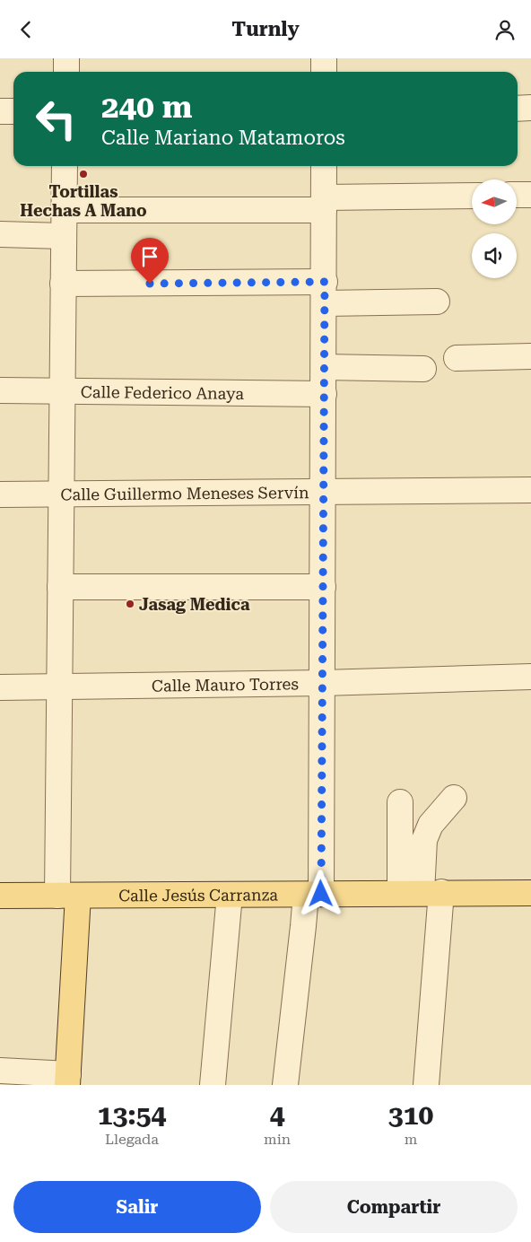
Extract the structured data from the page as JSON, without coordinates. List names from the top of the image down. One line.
{"streets":{"main road":["Calle Jesús Carranza"],"street":["Calle Federico Anaya","Calle Guillermo Meneses Servín","Calle Mauro Torres"]},"places":["Tortillas Hechas A Mano","Jasag Medica"],"north":"left","page":{"header":"Turnly","turn":["240 m","Calle Mariano Matamoros"],"eta":["13:54","Llegada","4","min","310","m"],"buttons":["Salir","Compartir"]}}
